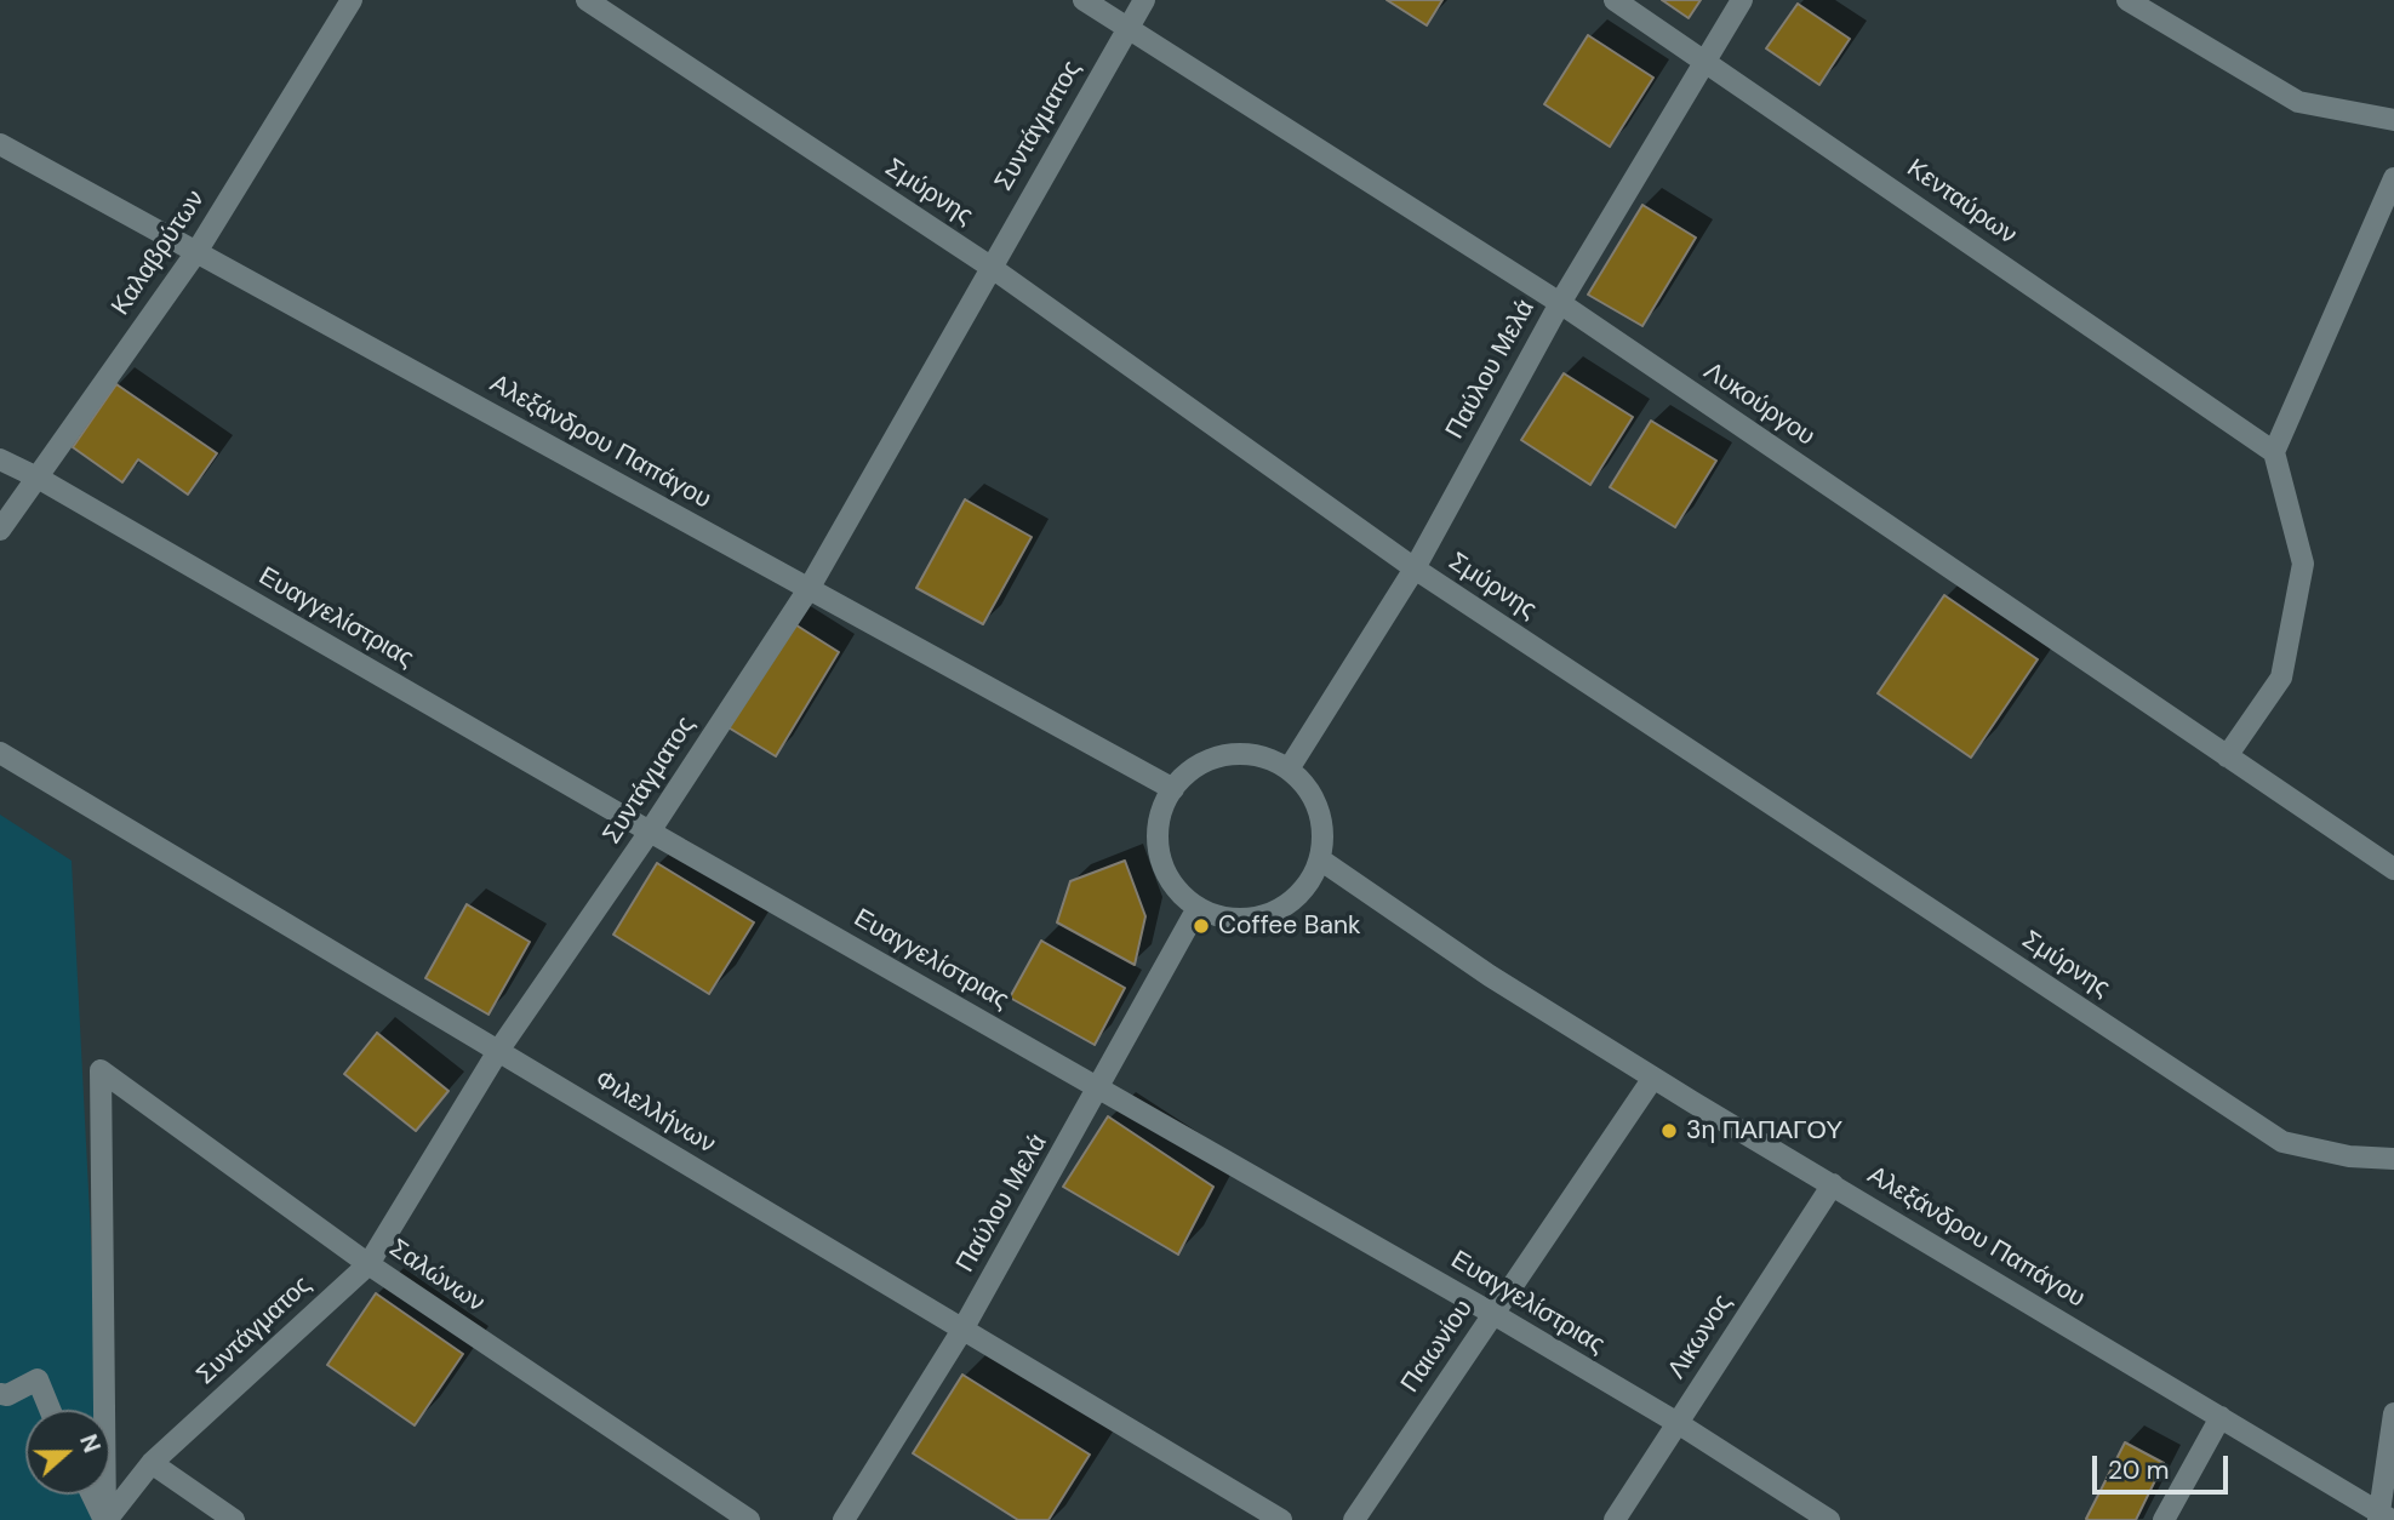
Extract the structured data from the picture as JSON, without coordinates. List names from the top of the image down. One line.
{"streets":{"street":["Συντάγματος","Σμύρνης","Κενταύρων","Καλαβρύτων","Παύλου Μελά","Λυκούργου","Αλεξάνδρου Παπάγου","Ευαγγελίστριας","Φιλελλήνων","Σαλώνων","Λικωνος","Παιωνίου"]},"crossings":[["Συντάγματος","Σμύρνης"],["Συντάγματος","Λυκούργου"],["Συντάγματος","Αλεξάνδρου Παπάγου"],["Συντάγματος","Ευαγγελίστριας"],["Συντάγματος","Φιλελλήνων"],["Συντάγματος","Σαλώνων"],["Σμύρνης","Παύλου Μελά"],["Κενταύρων","Παύλου Μελά"],["Καλαβρύτων","Αλεξάνδρου Παπάγου"],["Καλαβρύτων","Ευαγγελίστριας"],["Παύλου Μελά","Λυκούργου"],["Παύλου Μελά","Αλεξάνδρου Παπάγου"],["Παύλου Μελά","Ευαγγελίστριας"],["Παύλου Μελά","Φιλελλήνων"],["Αλεξάνδρου Παπάγου","Λικωνος"],["Αλεξάνδρου Παπάγου","Παιωνίου"],["Ευαγγελίστριας","Λικωνος"],["Ευαγγελίστριας","Παιωνίου"]],"places":["Coffee Bank","3η ΠΑΠΑΓΟΥ"],"scale_bar":"20 m","north":"right"}
